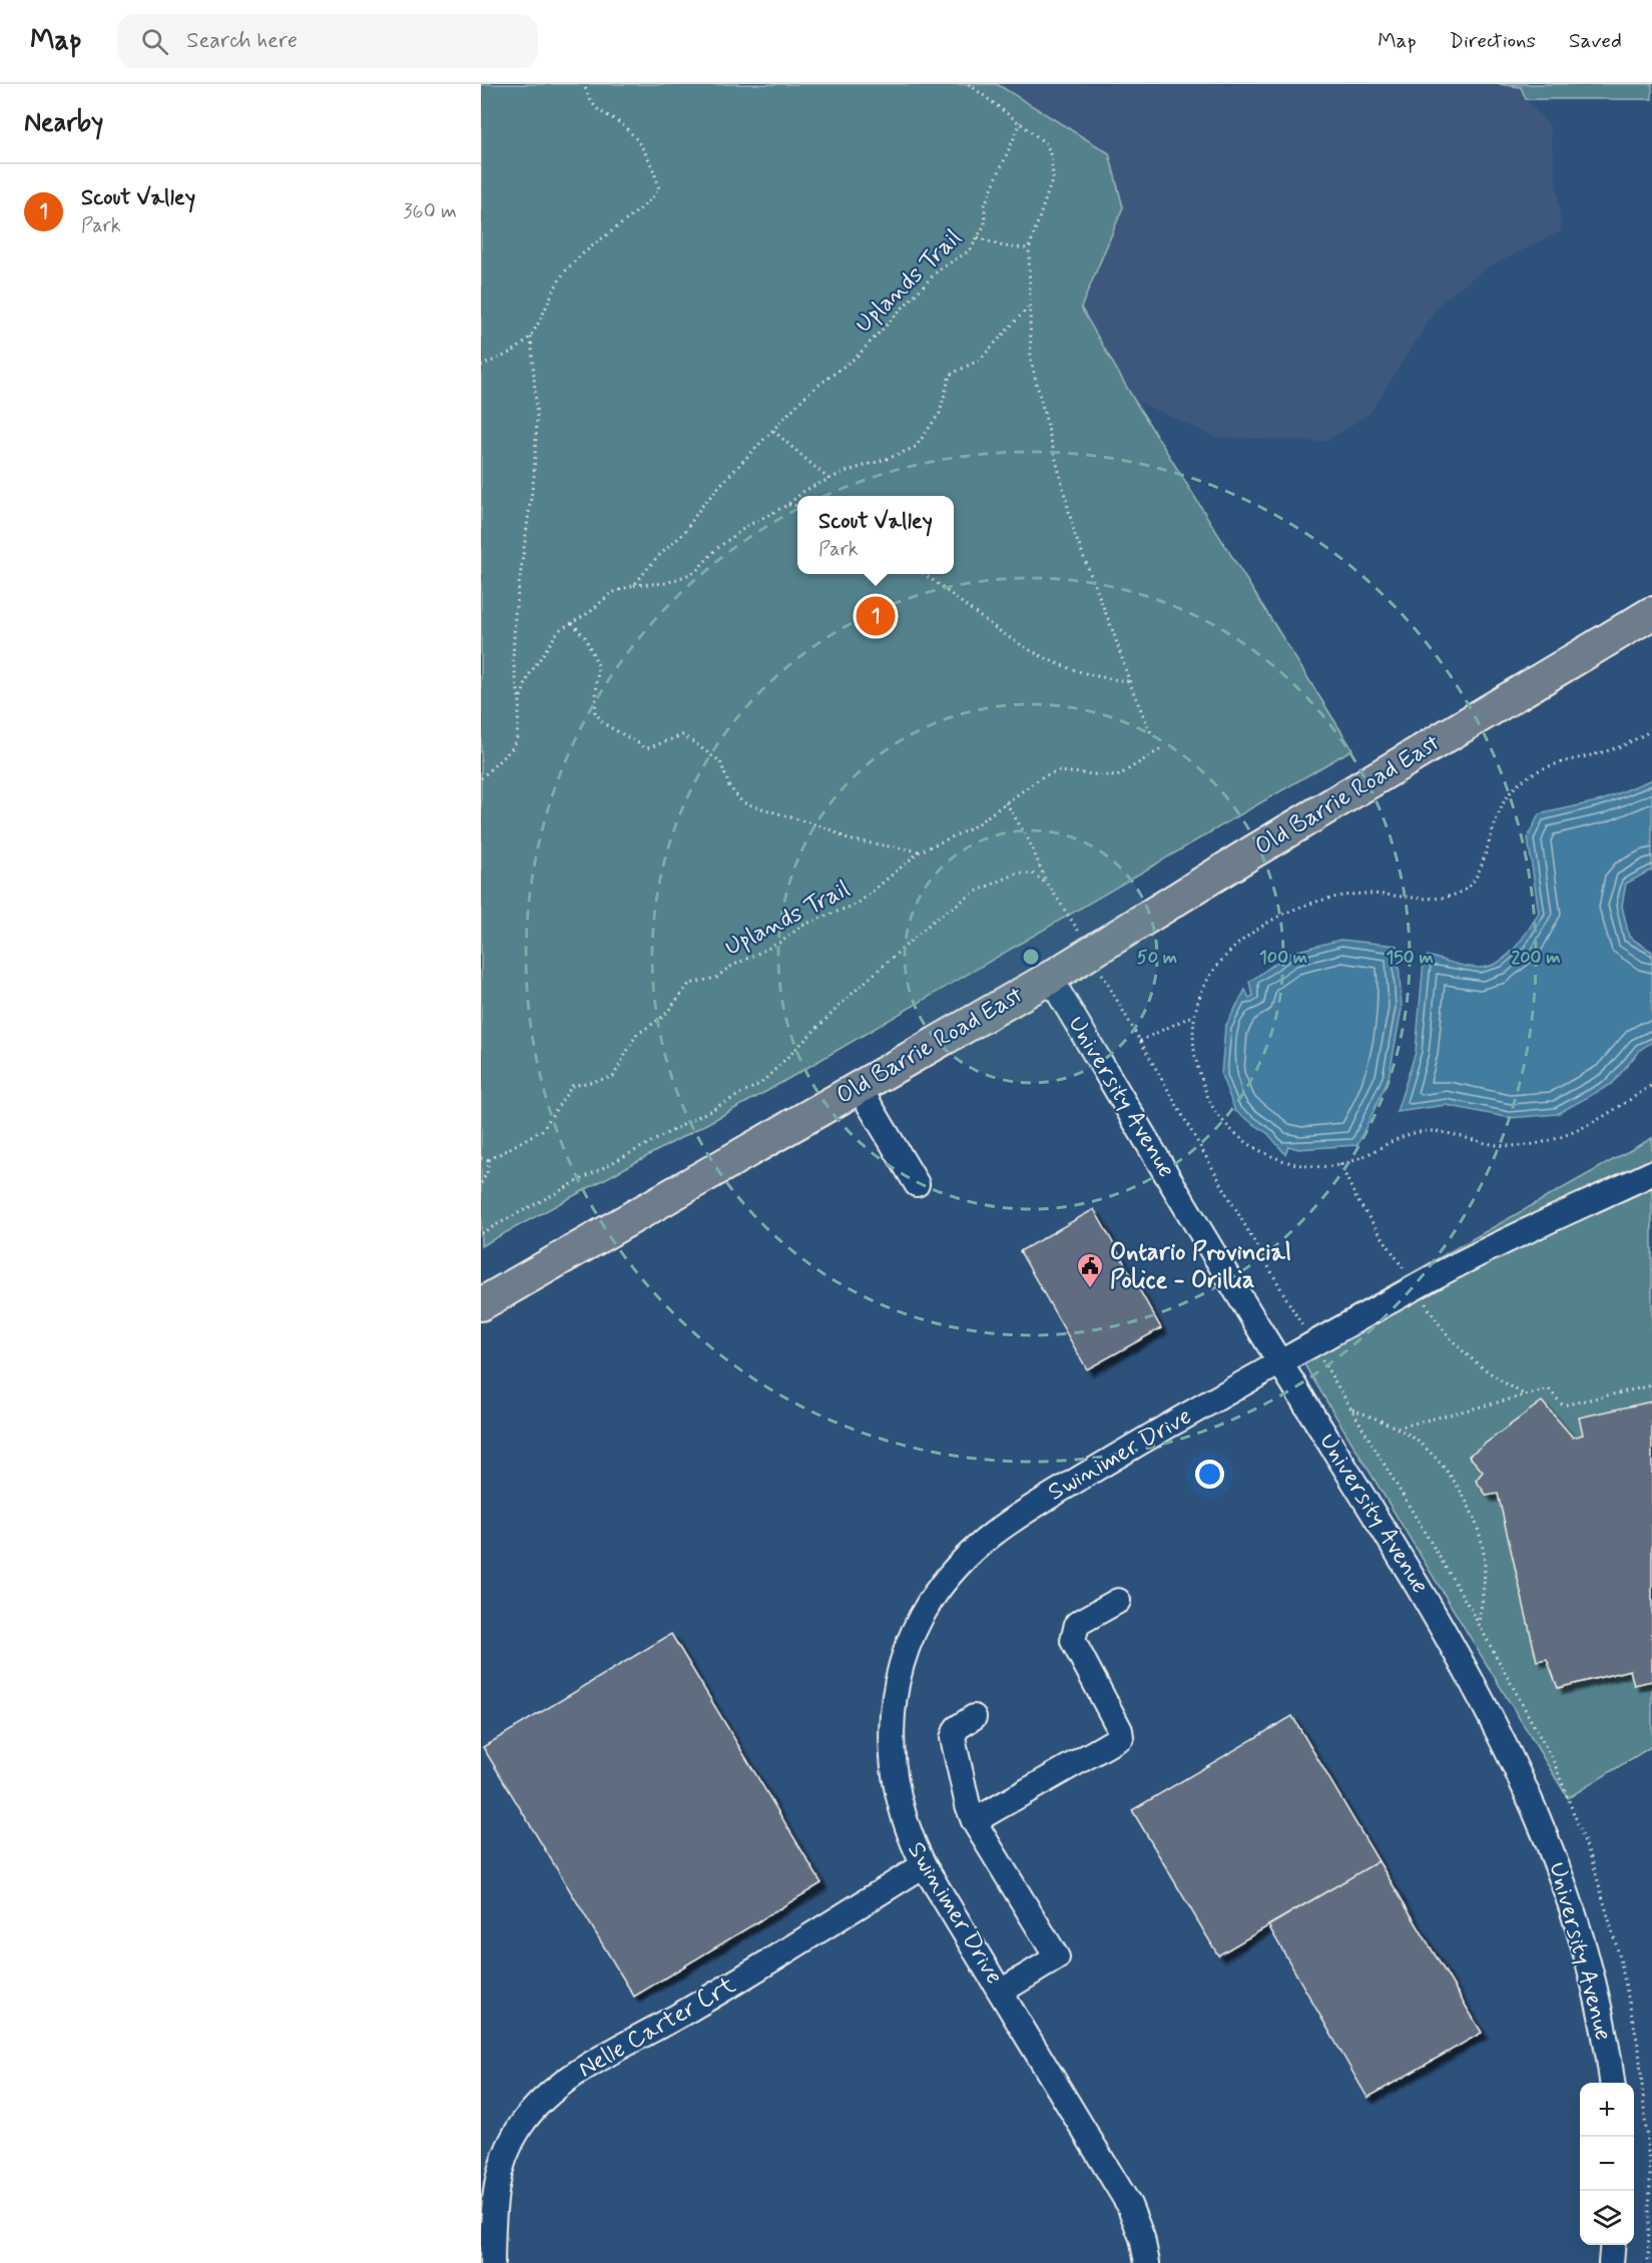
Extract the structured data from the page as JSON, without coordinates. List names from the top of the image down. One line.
{"streets":{"main road":["Old Barrie Road East"],"street":["University Avenue","Swinimer Drive","Nelle Carter Crt"],"path":["Uplands Trail"]},"crossings":[["Old Barrie Road East","University Avenue"],["University Avenue","Swinimer Drive"],["Swinimer Drive","Nelle Carter Crt"]],"places":{"public building":["Ontario Provincial Police - Orillia"]},"page":{"header":"Map","search":"Search here","nav":["Map","Directions","Saved"],"heading":"Nearby","list":[{"mark":"1","name":"Scout Valley","note":"Park","value":"360 m"}],"popup":["Scout Valley","Park"],"pins":"1","map_buttons":["+","−"]},"rings":["50 m","100 m","150 m","200 m"]}
